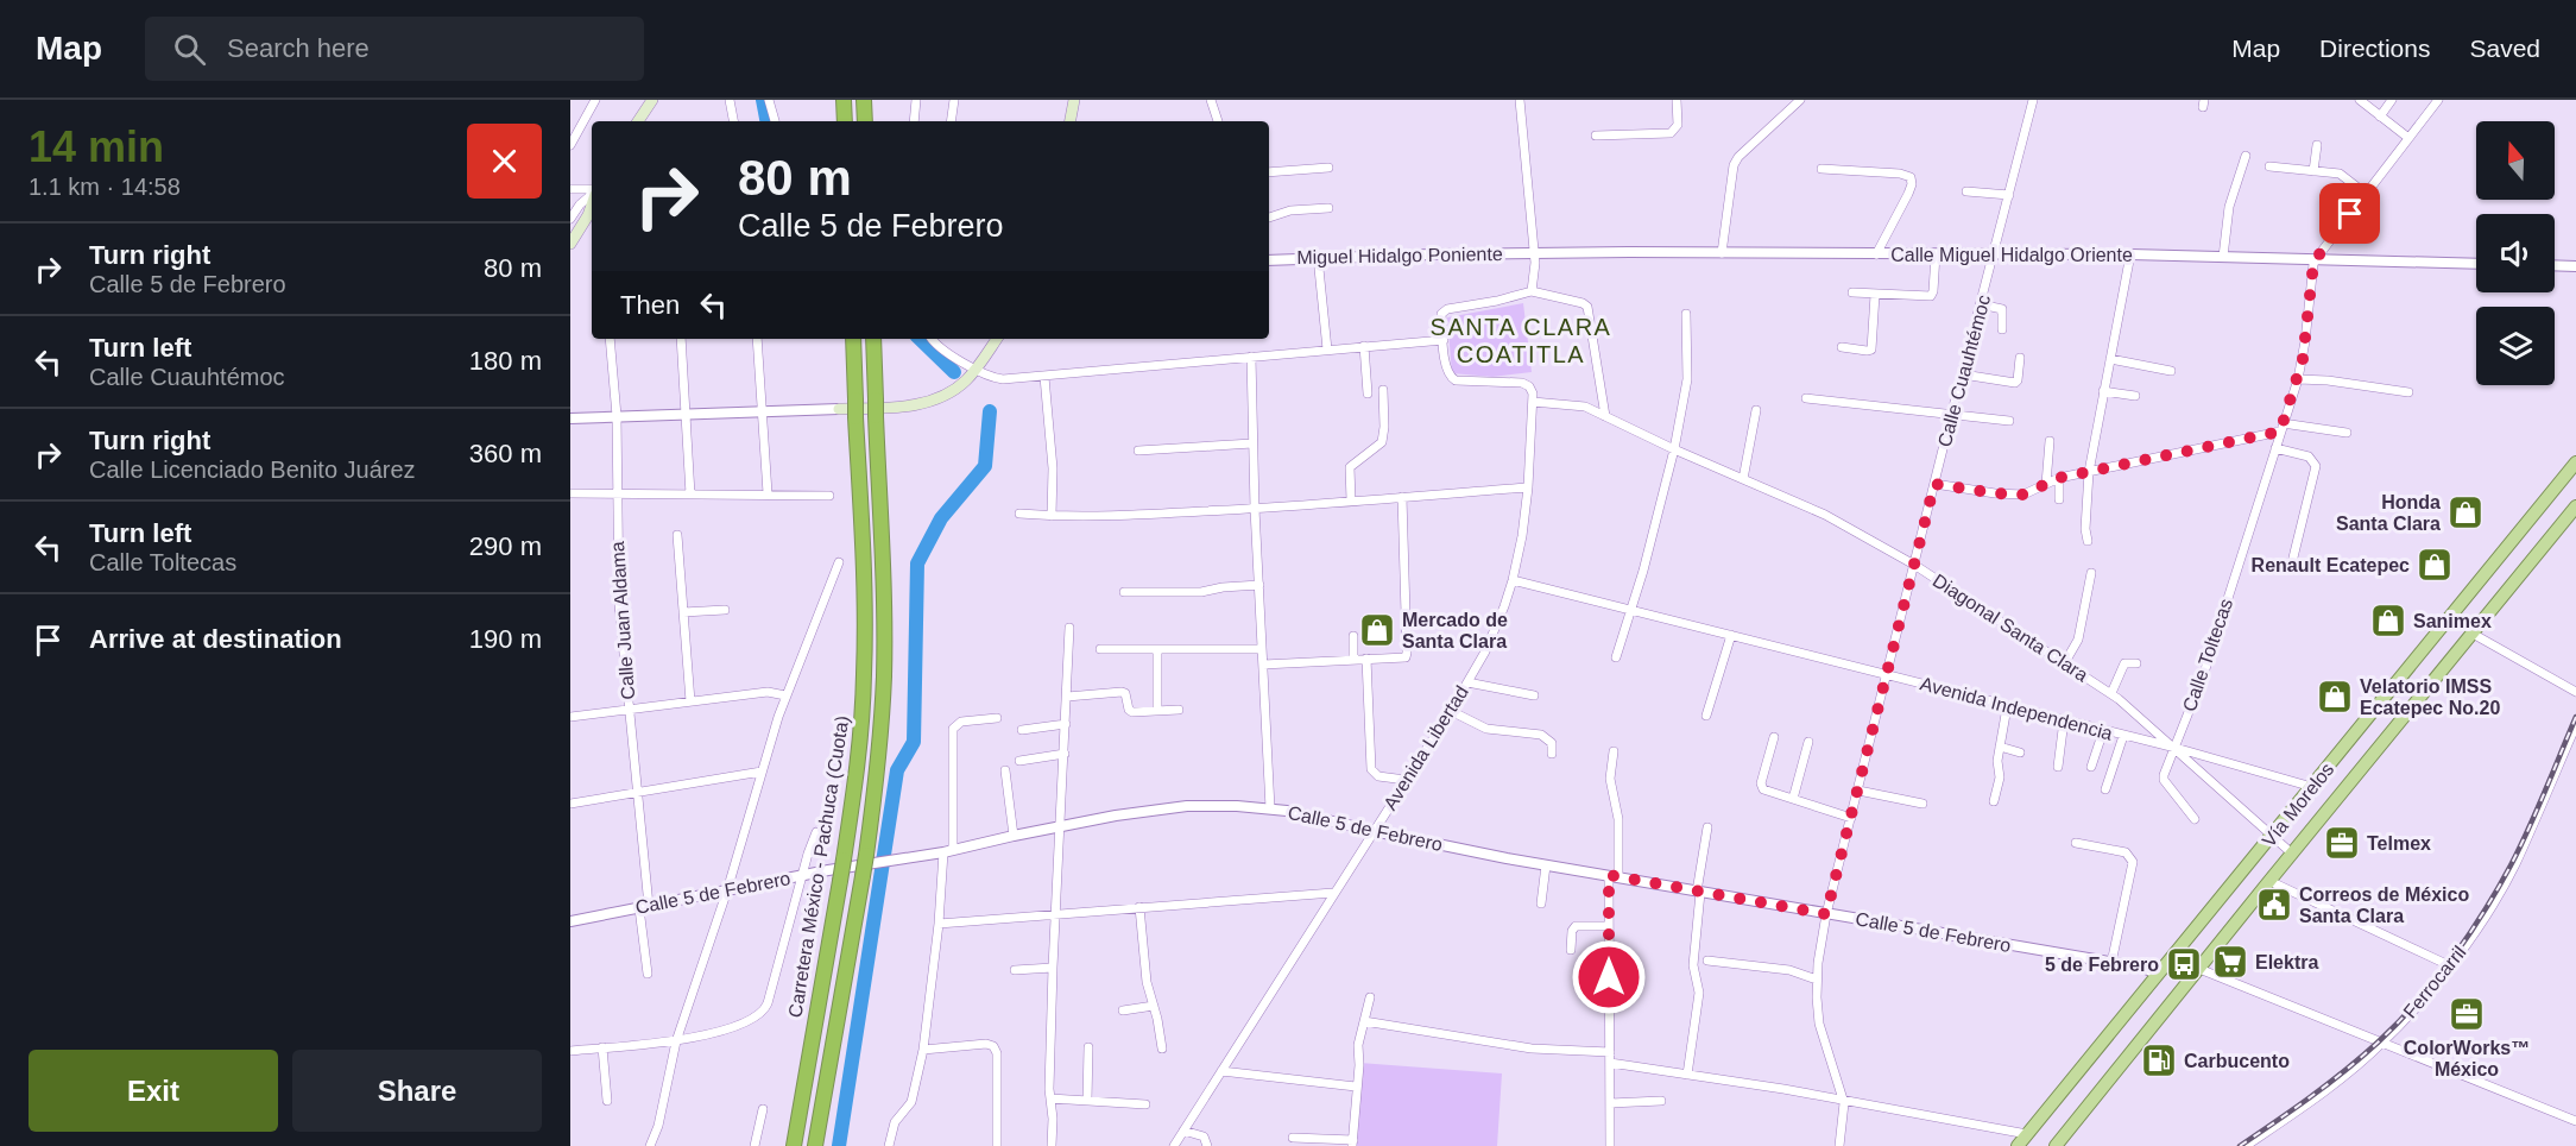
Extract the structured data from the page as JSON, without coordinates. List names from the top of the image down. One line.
{"streets":{"highway":["Carretera México - Pachuca (Cuota)"],"main road":["Vía Morelos"],"street":["Calle Miguel Hidalgo Oriente","Miguel Hidalgo Poniente","Calle Cuauhtémoc","Calle Juan Aldama","Diagonal Santa Clara","Calle Toltecas","Avenida Independencia","Avenida Libertad","Calle 5 de Febrero","Ferrocarril"]},"crossings":[["Calle Miguel Hidalgo Oriente","Miguel Hidalgo Poniente"],["Calle Miguel Hidalgo Oriente","Calle Cuauhtémoc"],["Calle Miguel Hidalgo Oriente","Calle Toltecas"],["Calle Cuauhtémoc","Diagonal Santa Clara"],["Calle Cuauhtémoc","Avenida Independencia"],["Calle Cuauhtémoc","Calle 5 de Febrero"],["Calle Juan Aldama","Calle 5 de Febrero"],["Diagonal Santa Clara","Calle Toltecas"],["Diagonal Santa Clara","Avenida Independencia"],["Diagonal Santa Clara","Avenida Libertad"],["Diagonal Santa Clara","Vía Morelos"],["Calle Toltecas","Avenida Independencia"],["Avenida Independencia","Avenida Libertad"],["Avenida Independencia","Vía Morelos"],["Avenida Libertad","Calle 5 de Febrero"],["Vía Morelos","Calle 5 de Febrero"],["Calle 5 de Febrero","Carretera México - Pachuca (Cuota)"]],"districts":["SANTA CLARA COATITLA"],"places":{"shop":["Honda Santa Clara","Renault Ecatepec","Sanimex","Mercado de Santa Clara","Velatorio IMSS Ecatepec No.20"],"office":["Telmex","ColorWorks™ México"],"public building":["Correos de México Santa Clara"],"supermarket":["Elektra"],"bus stop":["5 de Febrero"],"fuel station":["Carbucento"]},"north":"top","page":{"header":"Map","search":"Search here","nav":["Map","Directions","Saved"],"heading":["14 min","1.1 km · 14:58"],"turn":["80 m","Calle 5 de Febrero"],"list":[{"name":"Turn right","note":"Calle 5 de Febrero","value":"80 m"},{"name":"Turn left","note":"Calle Cuauhtémoc","value":"180 m"},{"name":"Turn right","note":"Calle Licenciado Benito Juárez","value":"360 m"},{"name":"Turn left","note":"Calle Toltecas","value":"290 m"},{"name":"Arrive at destination","value":"190 m"}],"then":"Then","buttons":["Exit","Share"]}}
